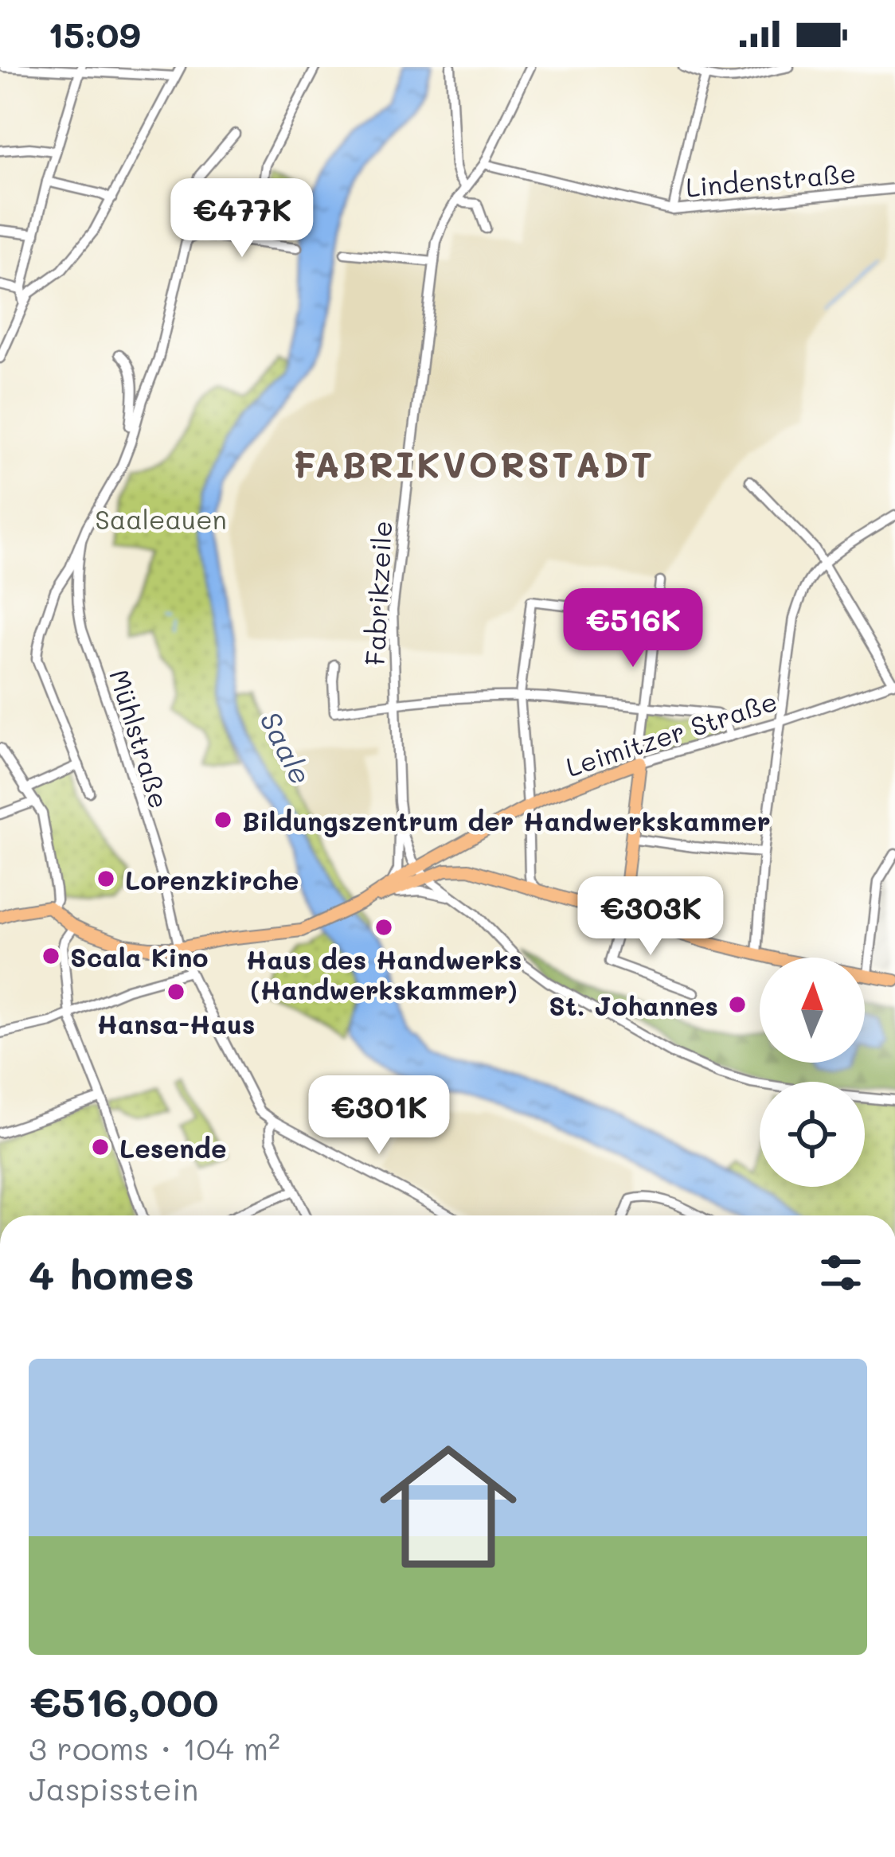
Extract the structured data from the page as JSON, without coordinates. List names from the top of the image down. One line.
{"streets":{"main road":["Leimitzer Straße"],"street":["Lindenstraße","Fabrikzeile","Mühlstraße"]},"crossings":[["Lindenstraße","Fabrikzeile"],["Fabrikzeile","Leimitzer Straße"],["Leimitzer Straße","Mühlstraße"]],"districts":["FABRIKVORSTADT"],"water":["Saale"],"parks":["Saaleauen"],"places":["Bildungszentrum der Handwerkskammer","Lorenzkirche","Haus des Handwerks (Handwerkskammer)","Scala Kino","Hansa-Haus","St. Johannes","Lesende"],"north":"top","page":{"status":"15:09","price":["€477K","€516K","€303K","€301K"],"heading":"4 homes","list":[{"name":"€516,000","note":"3 rooms · 104 m² · Jaspisstein"}]}}
